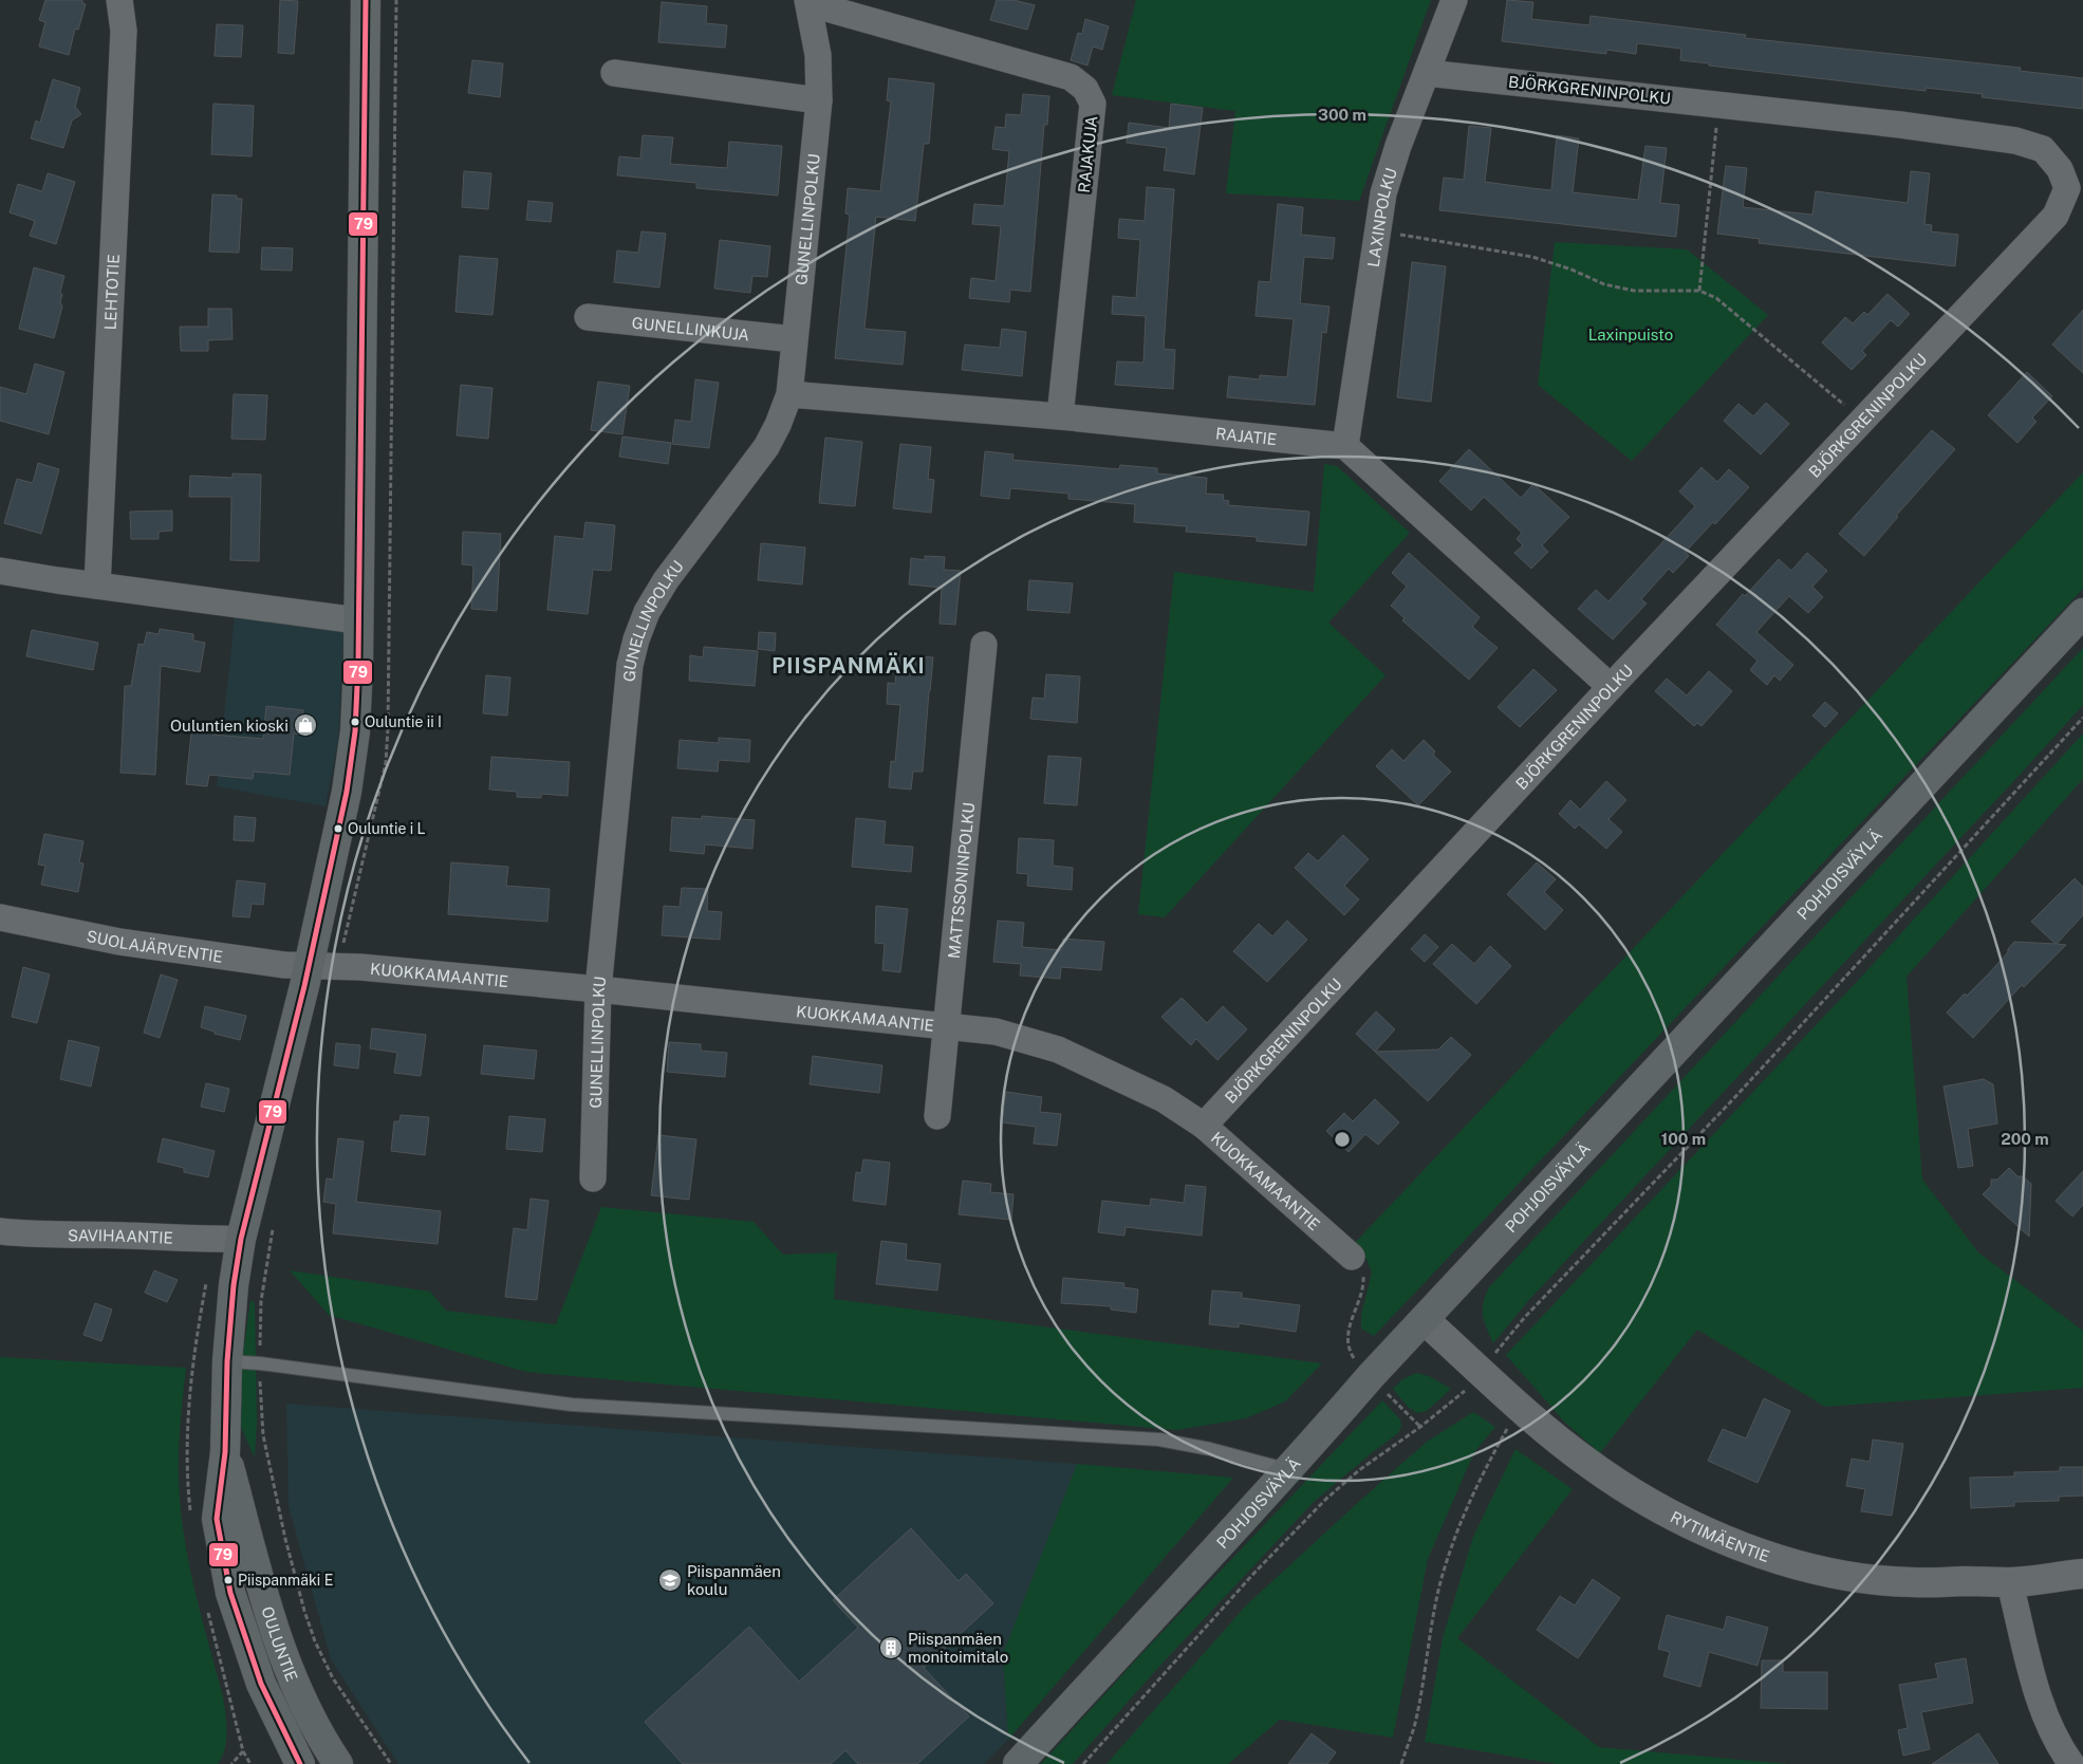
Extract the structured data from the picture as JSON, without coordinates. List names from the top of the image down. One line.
{"streets":{"main road":["POHJOISVÄYLÄ","OULUNTIE"],"street":["BJÖRKGRENINPOLKU","RAJAKUJA","LAXINPOLKU","GUNELLINPOLKU","LEHTOTIE","GUNELLINKUJA","RAJATIE","MATTSSONINPOLKU","SUOLAJÄRVENTIE","KUOKKAMAANTIE","SAVIHAANTIE","RYTIMÄENTIE"]},"crossings":[["BJÖRKGRENINPOLKU","LAXINPOLKU"],["BJÖRKGRENINPOLKU","KUOKKAMAANTIE"],["RAJAKUJA","GUNELLINPOLKU"],["RAJAKUJA","RAJATIE"],["LAXINPOLKU","RAJATIE"],["GUNELLINPOLKU","GUNELLINKUJA"],["GUNELLINPOLKU","RAJATIE"],["GUNELLINPOLKU","KUOKKAMAANTIE"],["POHJOISVÄYLÄ","RYTIMÄENTIE"],["MATTSSONINPOLKU","KUOKKAMAANTIE"],["SUOLAJÄRVENTIE","KUOKKAMAANTIE"],["SUOLAJÄRVENTIE","OULUNTIE"],["KUOKKAMAANTIE","OULUNTIE"],["SAVIHAANTIE","OULUNTIE"]],"districts":["PIISPANMÄKI"],"parks":["Laxinpuisto"],"places":{"other":["Ouluntie ii I","Ouluntie i L","Piispanmäki E"],"shop":["Ouluntien kioski"],"school or university":["Piispanmäen koulu"],"building":["Piispanmäen monitoimitalo"]},"lines":["transit line 79"],"rings":["300 m","100 m","200 m"]}
